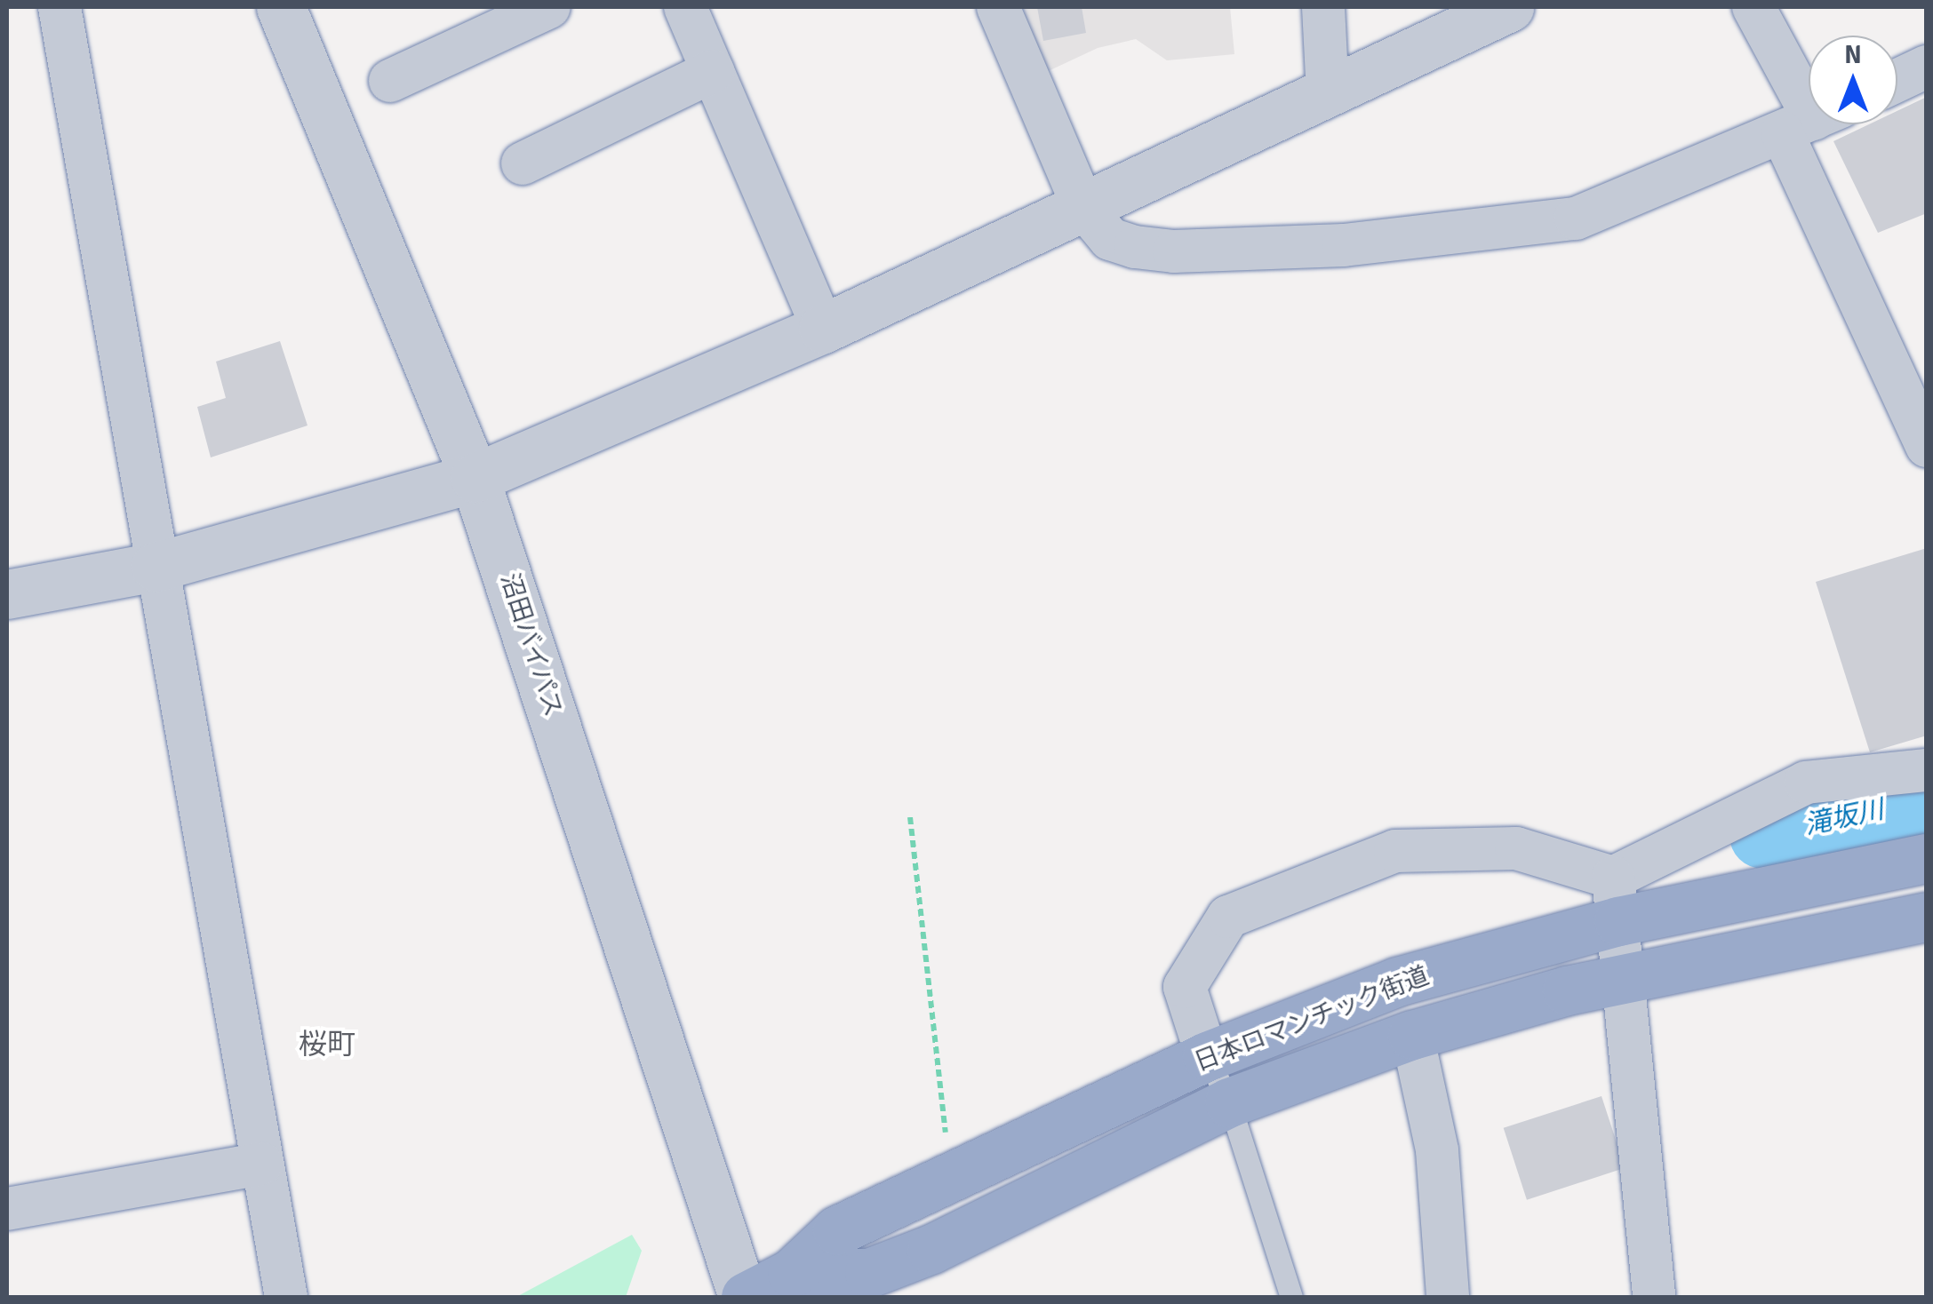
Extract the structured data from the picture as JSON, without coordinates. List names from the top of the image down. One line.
{"streets":{"highway":["日本ロマンチック街道"],"street":["沼田バイパス"]},"crossings":[["沼田バイパス","日本ロマンチック街道"]],"districts":["桜町"],"water":["滝坂川"],"north":"top"}
